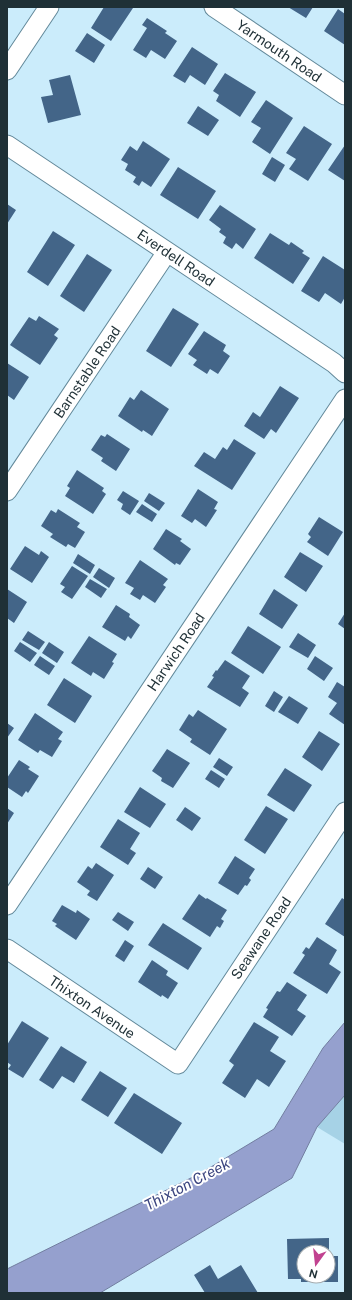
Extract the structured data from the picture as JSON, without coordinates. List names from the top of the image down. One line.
{"streets":{"street":["Yarmouth Road","Everdell Road","Barnstable Road","Harwich Road","Seawane Road","Thixton Avenue"]},"crossings":[["Everdell Road","Barnstable Road"],["Seawane Road","Thixton Avenue"]],"water":["Thixton Creek"],"north":"bottom"}
